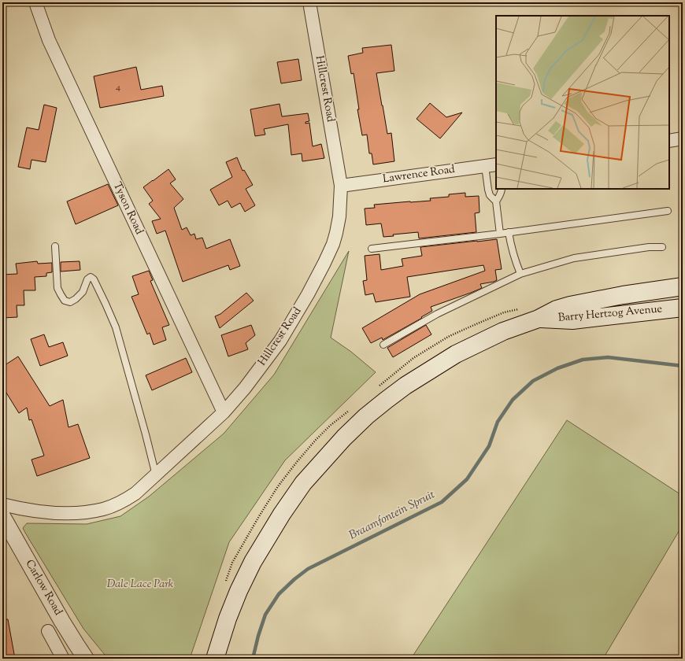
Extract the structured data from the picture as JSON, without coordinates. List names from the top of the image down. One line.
{"streets":{"main road":["Barry Hertzog Avenue"],"street":["Hillcrest Road","Lawrence Road","Tyson Road","Carlow Road"]},"crossings":[["Hillcrest Road","Lawrence Road"],["Hillcrest Road","Tyson Road"]],"water":["Braamfontein Spruit"],"parks":["Dale Lace Park"],"house_numbers":["4"]}
